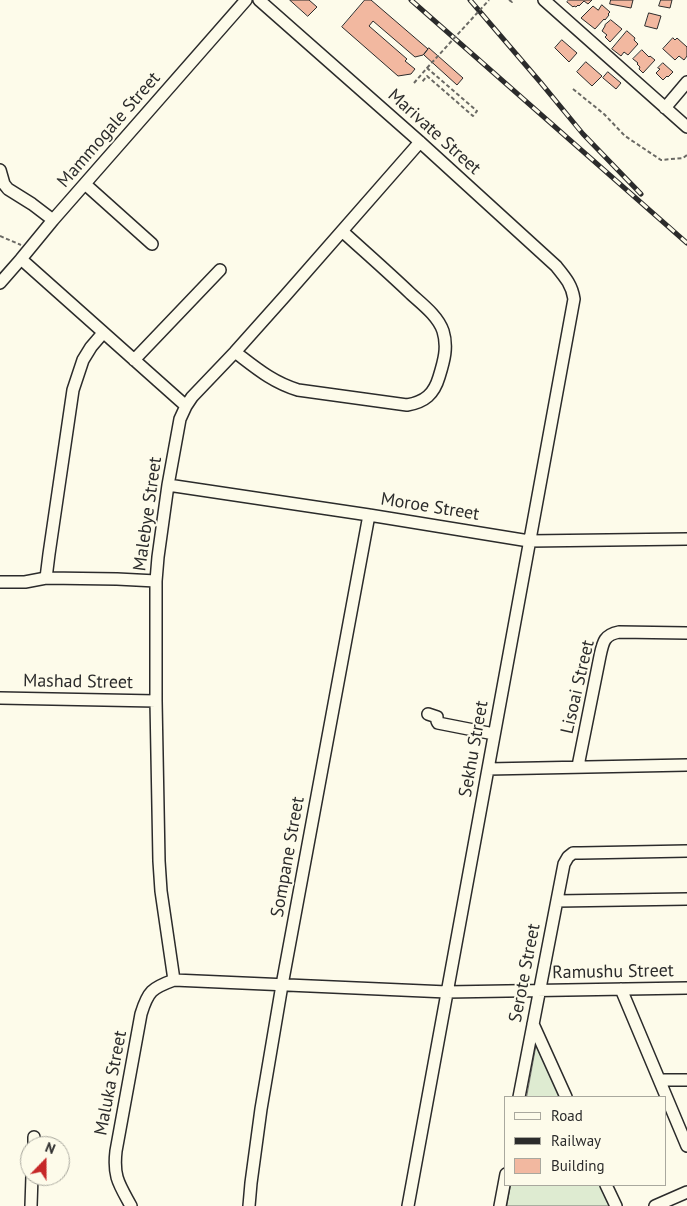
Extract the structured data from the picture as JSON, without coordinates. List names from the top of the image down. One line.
{"streets":{"street":["Mammogale Street","Marivate Street","Moroe Street","Malebye Street","Mashad Street","Lisoai Street","Sekhu Street","Sompane Street","Ramushu Street","Serote Street","Maluka Street"]},"crossings":[["Marivate Street","Malebye Street"],["Marivate Street","Sekhu Street"],["Moroe Street","Malebye Street"],["Moroe Street","Sekhu Street"],["Moroe Street","Sompane Street"],["Malebye Street","Mashad Street"],["Malebye Street","Ramushu Street"],["Malebye Street","Maluka Street"],["Sekhu Street","Ramushu Street"],["Sompane Street","Ramushu Street"],["Ramushu Street","Serote Street"],["Ramushu Street","Maluka Street"]],"legend":["Road","Railway","Building"],"north":"top"}
